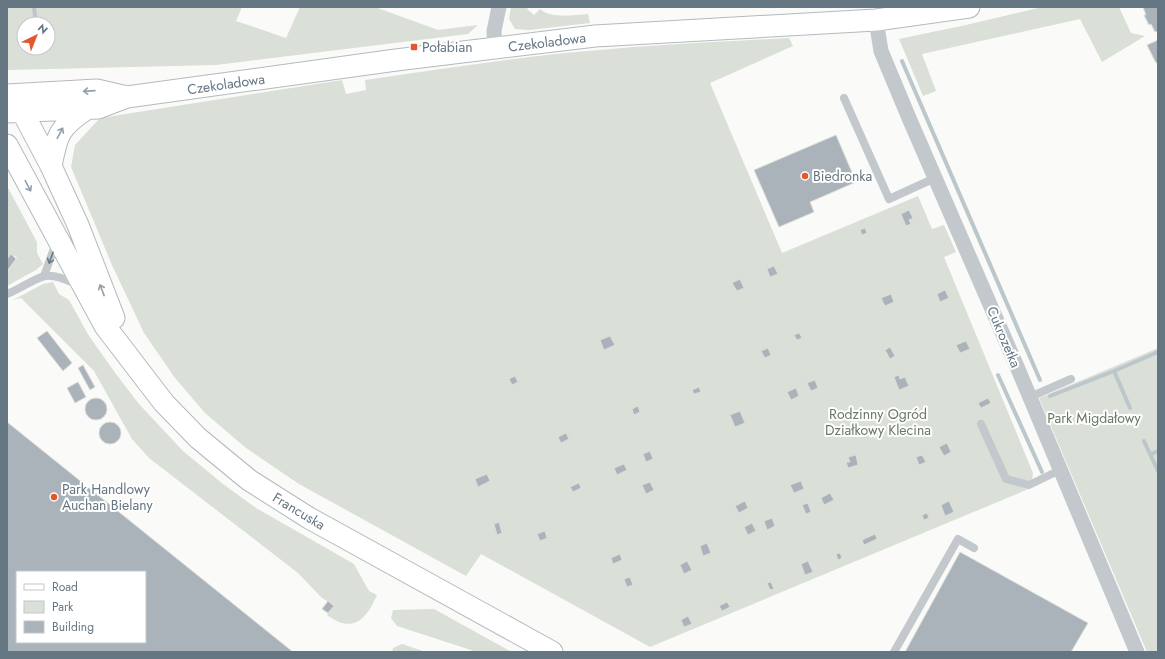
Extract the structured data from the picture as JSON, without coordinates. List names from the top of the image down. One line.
{"streets":{"street":["Czekoladowa","Cukrozetka","Francuska"]},"crossings":[["Czekoladowa","Cukrozetka"]],"parks":["Rodzinny Ogród Działkowy Klecina","Park Migdałowy"],"places":{"transit":["Połabian"],"other":["Biedronka","Park Handlowy Auchan Bielany"]},"legend":["Road","Park","Building"],"north":"top right"}
